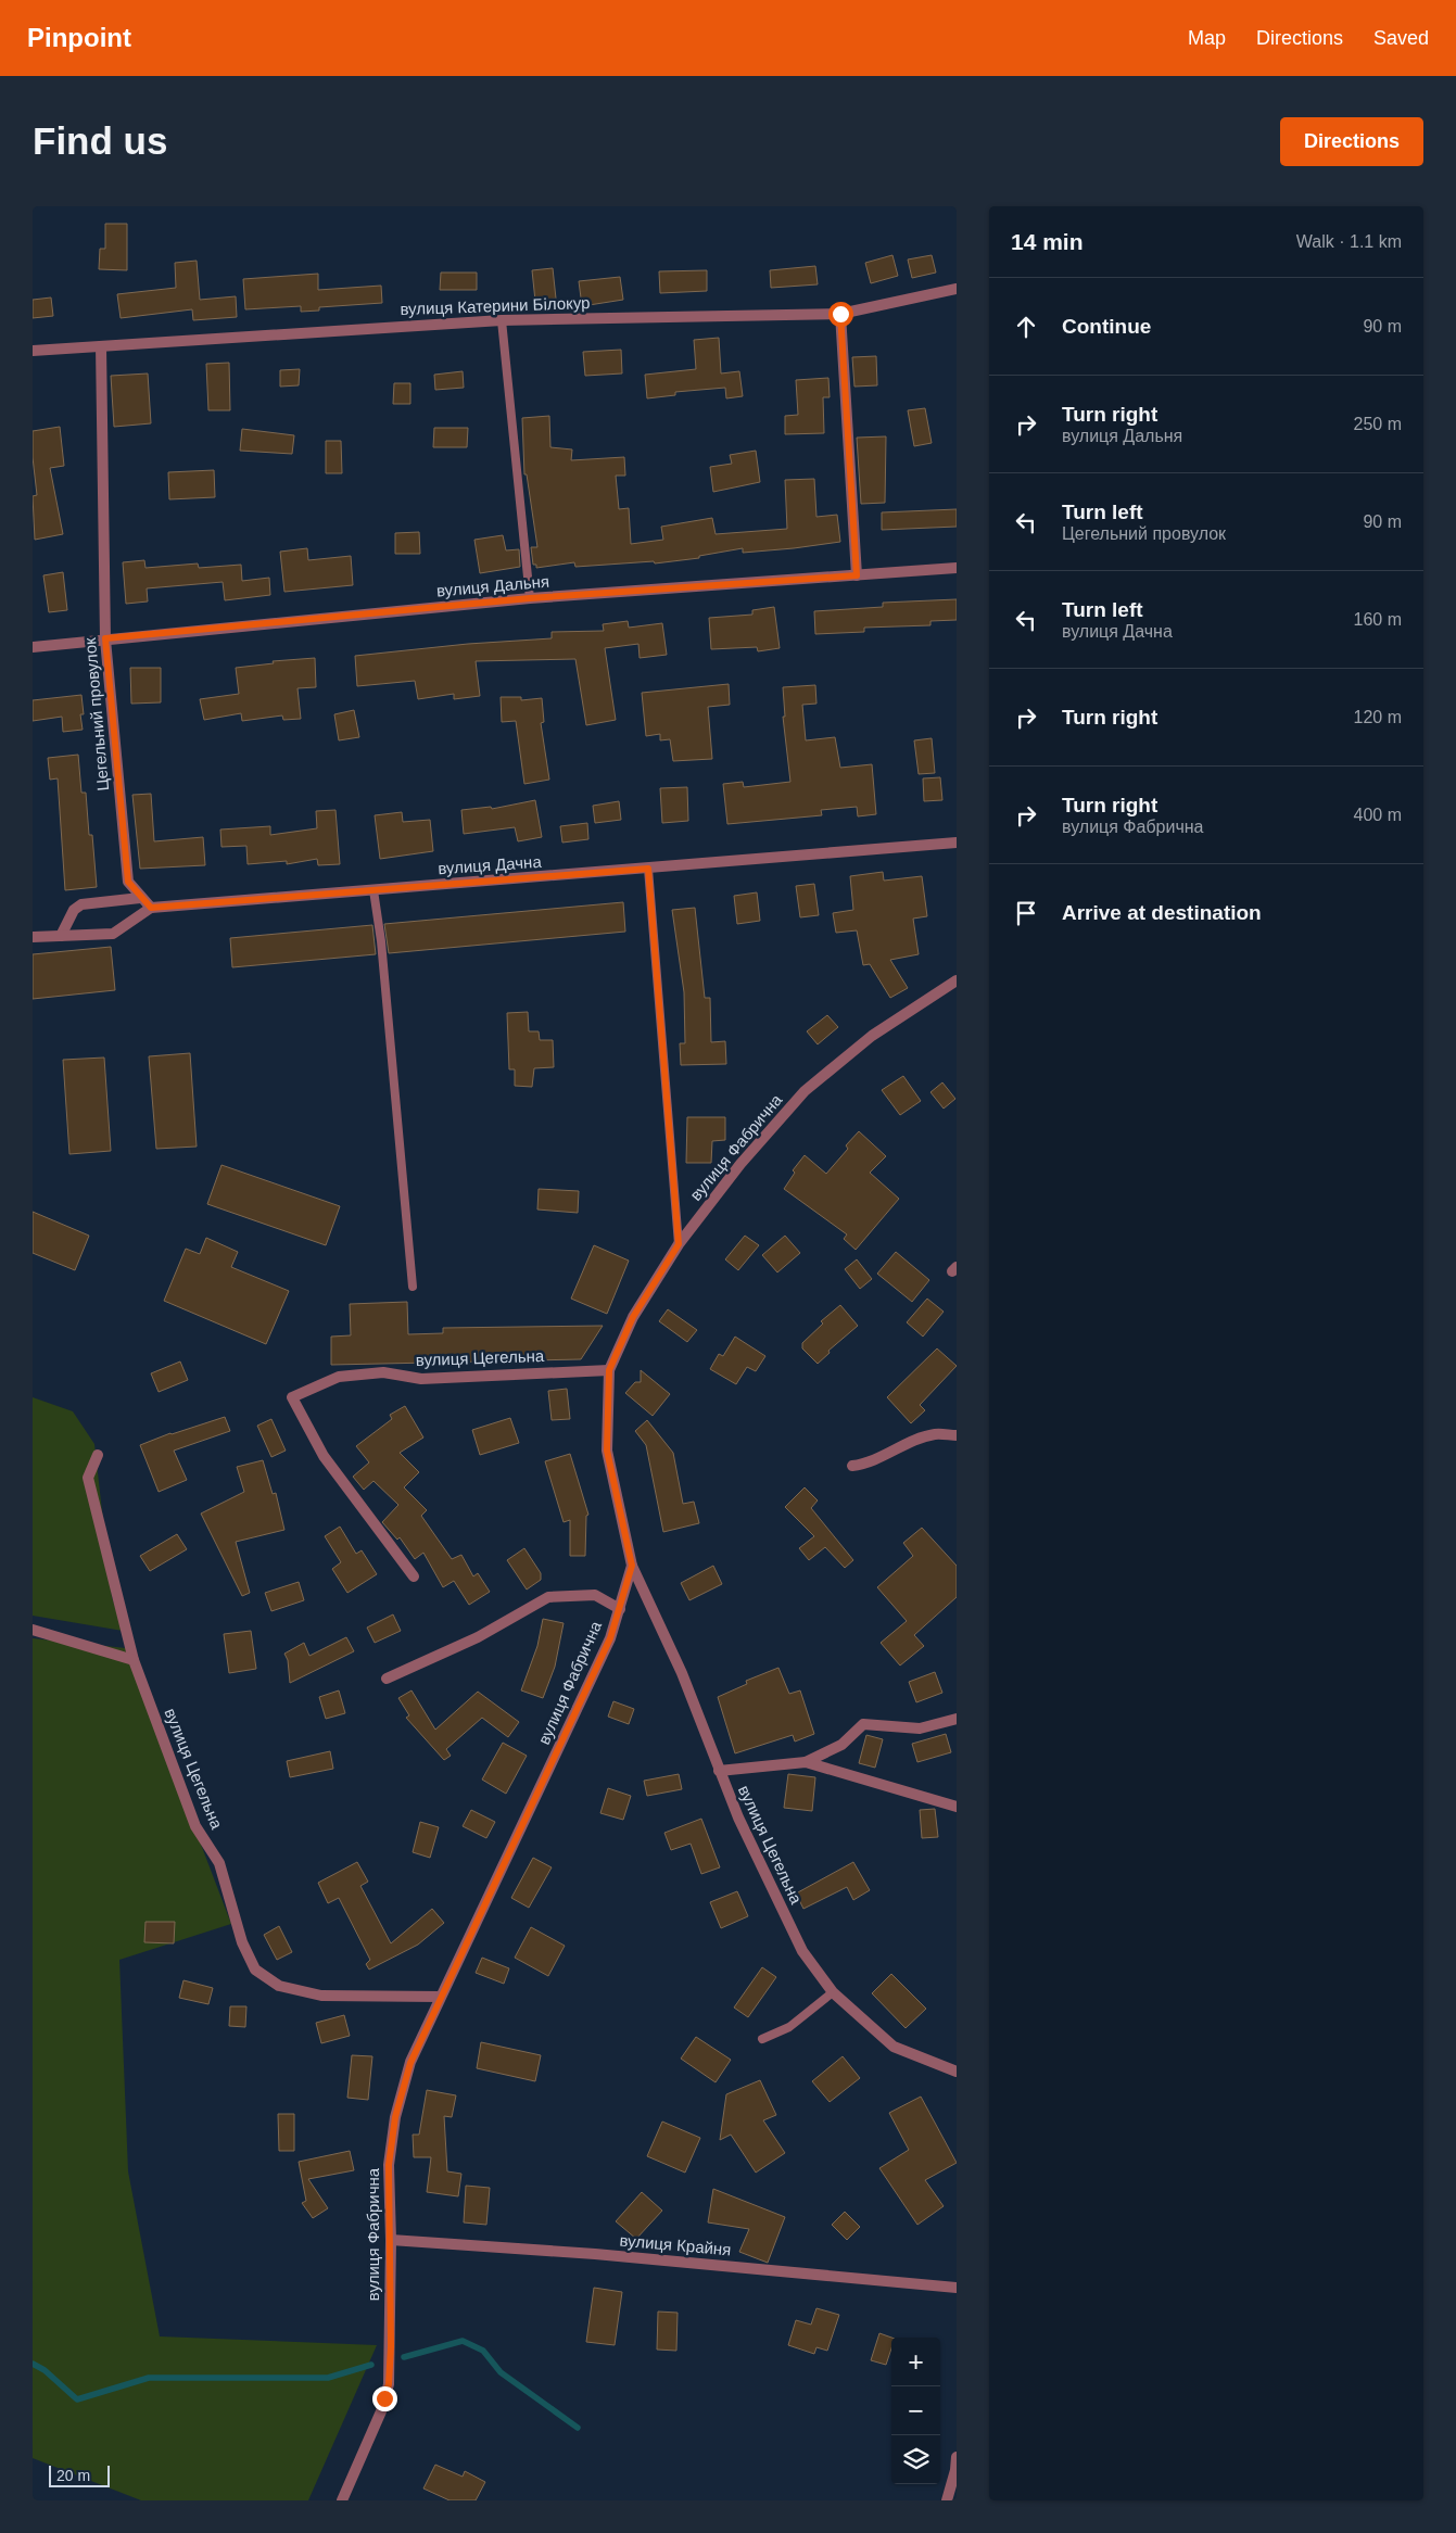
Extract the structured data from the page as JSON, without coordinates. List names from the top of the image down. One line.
{"streets":{"street":["вулиця Катерини Білокур","вулиця Дальня","Цегельний провулок","вулиця Дачна","вулиця Фабрична","вулиця Цегельна","вулиця Крайня"]},"crossings":[["вулиця Катерини Білокур","Цегельний провулок"],["вулиця Дальня","Цегельний провулок"],["Цегельний провулок","вулиця Дачна"],["вулиця Фабрична","вулиця Цегельна"],["вулиця Фабрична","вулиця Крайня"]],"scale_bar":"20 m","page":{"header":"Pinpoint","nav":["Map","Directions","Saved"],"buttons":"Directions","title":"Find us","heading":["14 min","Walk · 1.1 km"],"list":[["Continue","90 m"],["Turn right","вулиця Дальня","250 m"],["Turn left","Цегельний провулок","90 m"],["Turn left","вулиця Дачна","160 m"],["Turn right","120 m"],["Turn right","вулиця Фабрична","400 m"],"Arrive at destination"],"map_buttons":["+","−"],"scale":"20 m"}}
